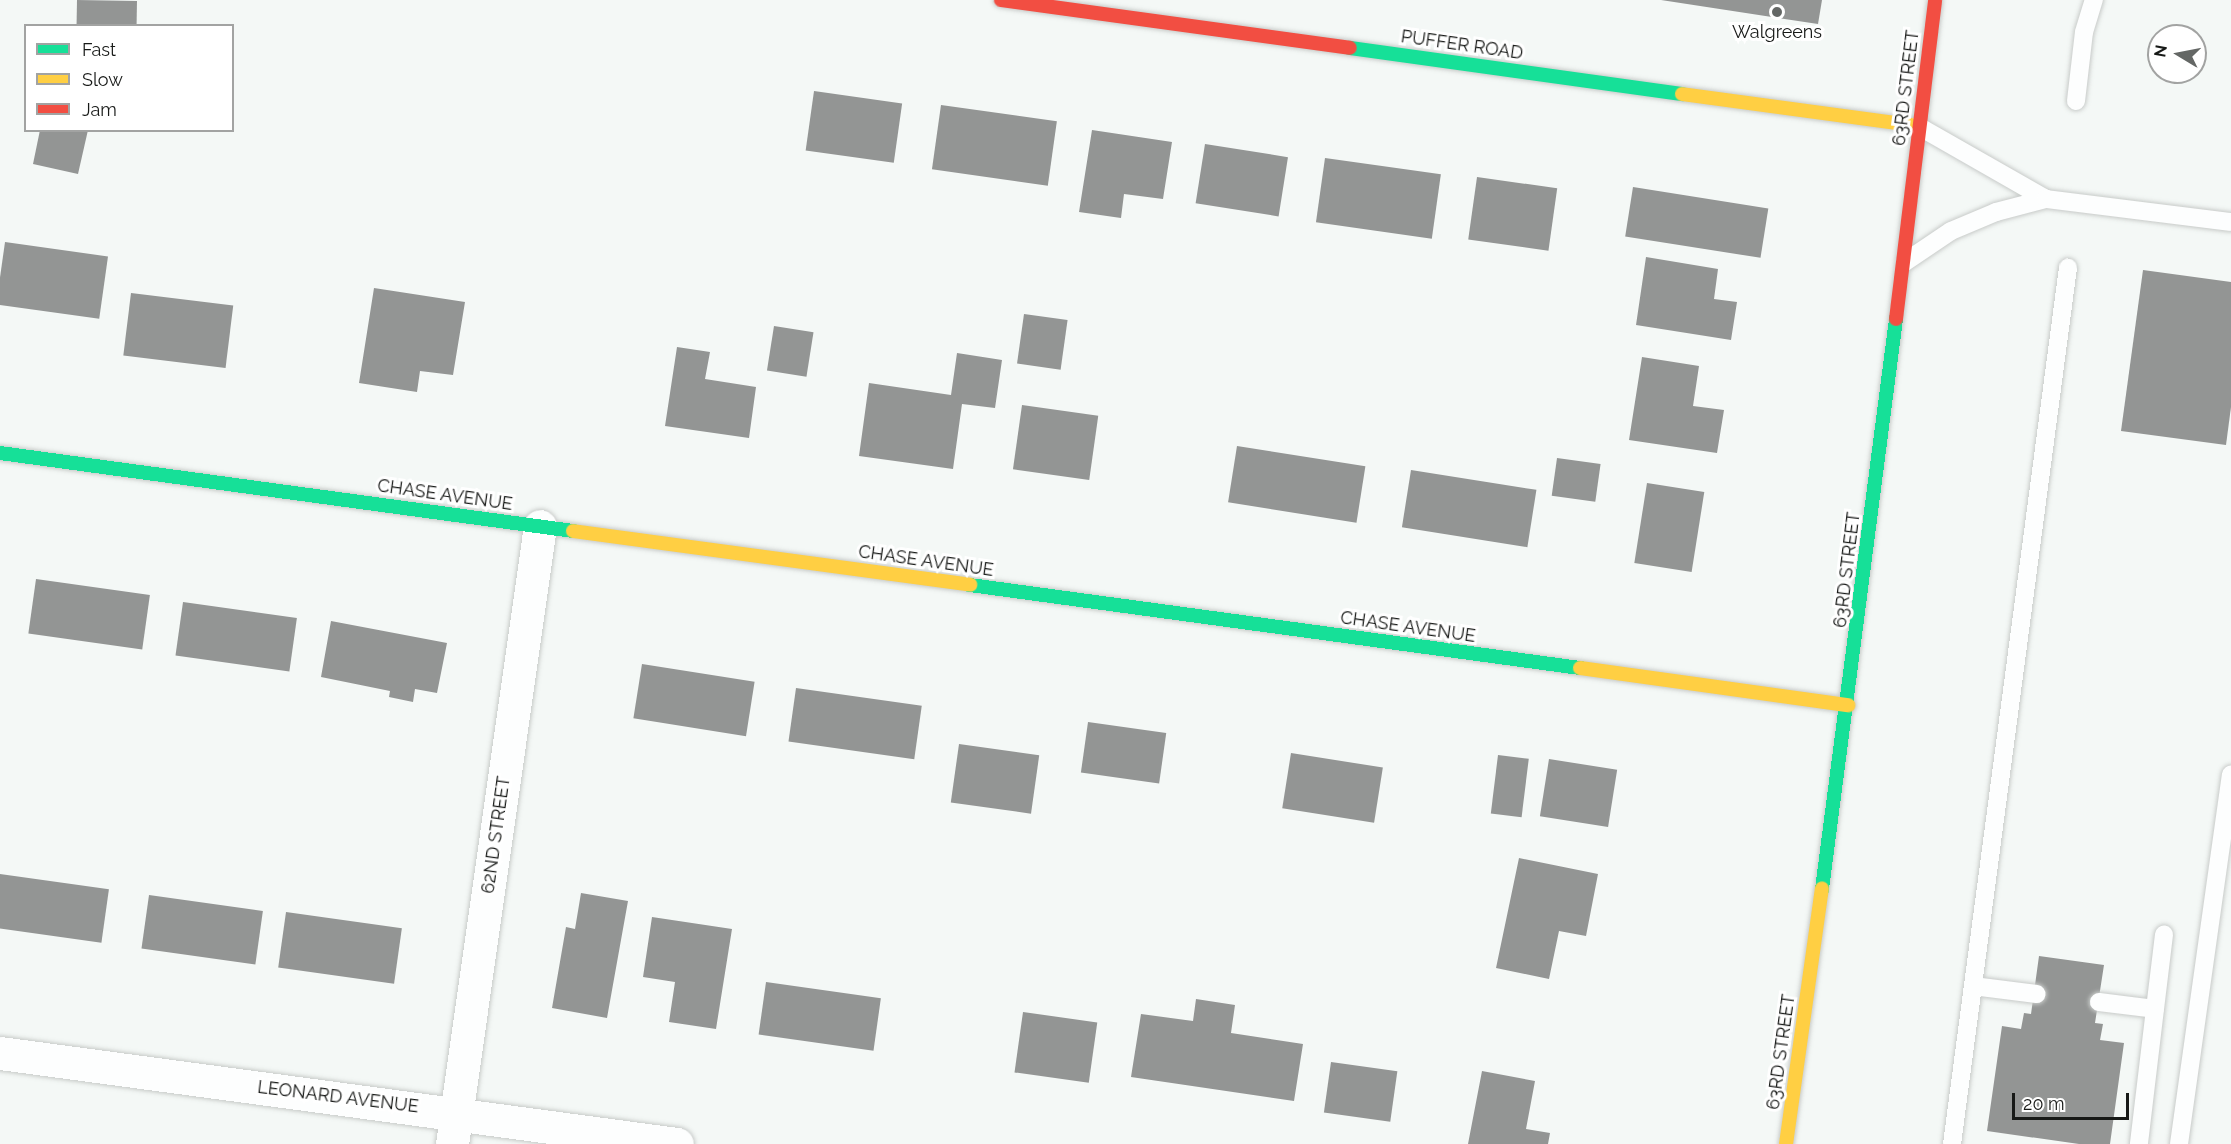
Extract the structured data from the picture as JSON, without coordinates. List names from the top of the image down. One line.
{"streets":{"street":["PUFFER ROAD","63RD STREET","CHASE AVENUE","62ND STREET","LEONARD AVENUE"]},"crossings":[["PUFFER ROAD","63RD STREET"],["63RD STREET","CHASE AVENUE"],["CHASE AVENUE","62ND STREET"],["62ND STREET","LEONARD AVENUE"]],"places":["Walgreens"],"legend":["Fast","Slow","Jam"],"scale_bar":"20 m","north":"left"}
